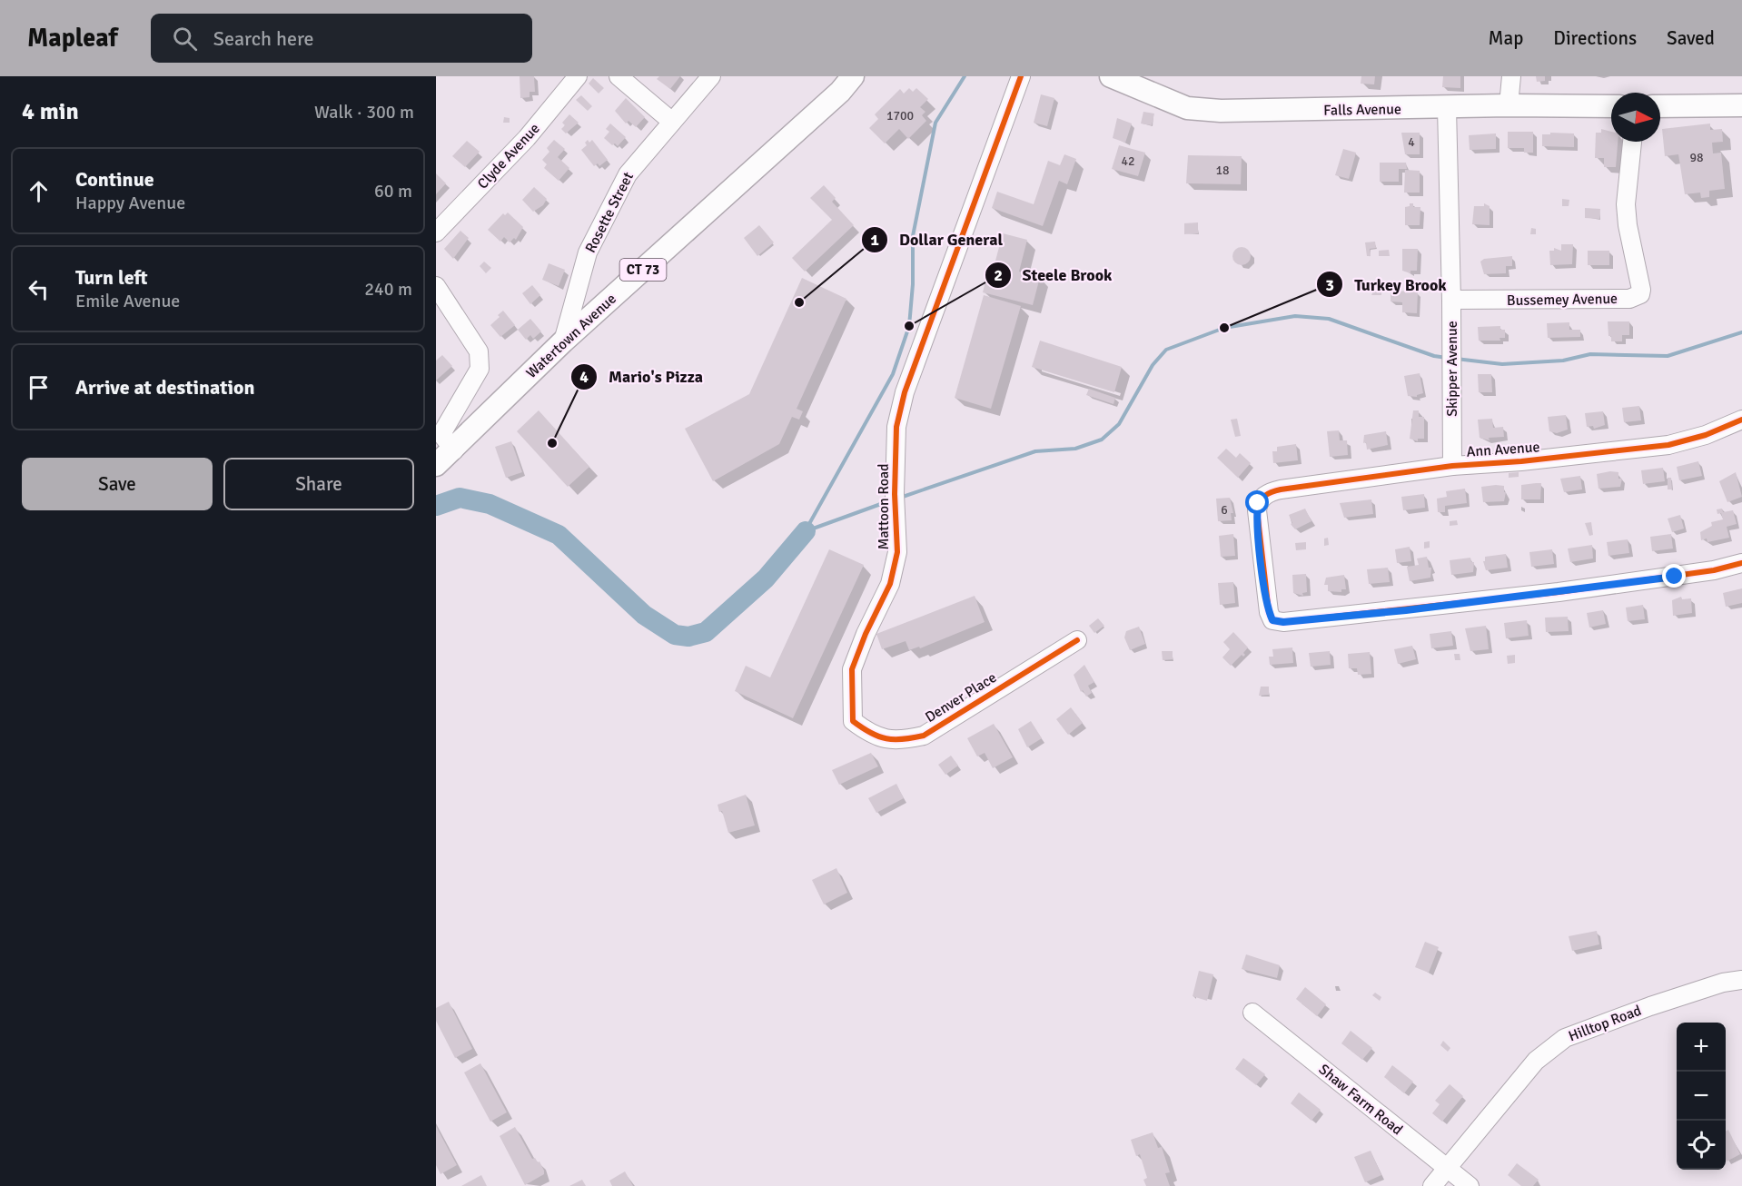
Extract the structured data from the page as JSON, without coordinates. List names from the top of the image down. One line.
{"streets":{"main road":["Falls Avenue","CT 73","Watertown Avenue"],"street":["Clyde Avenue","Rosette Street","Bussemey Avenue","Skipper Avenue","Ann Avenue","Mattoon Road","Denver Place","Hilltop Road","Shaw Farm Road"]},"crossings":[["Falls Avenue","Skipper Avenue"],["Rosette Street","Watertown Avenue"],["Bussemey Avenue","Skipper Avenue"],["Skipper Avenue","Ann Avenue"],["Mattoon Road","Denver Place"],["Hilltop Road","Shaw Farm Road"]],"places":["Dollar General","Steele Brook","Turkey Brook","Mario's Pizza"],"house_numbers":["1700","4","98","42","18","6"],"north":"right","page":{"header":"Mapleaf","search":"Search here","nav":["Map","Directions","Saved"],"heading":["4 min","Walk · 300 m"],"list":[["Continue","Happy Avenue","60 m"],["Turn left","Emile Avenue","240 m"],"Arrive at destination"],"buttons":["Save","Share"],"map_buttons":["+","−"]}}
